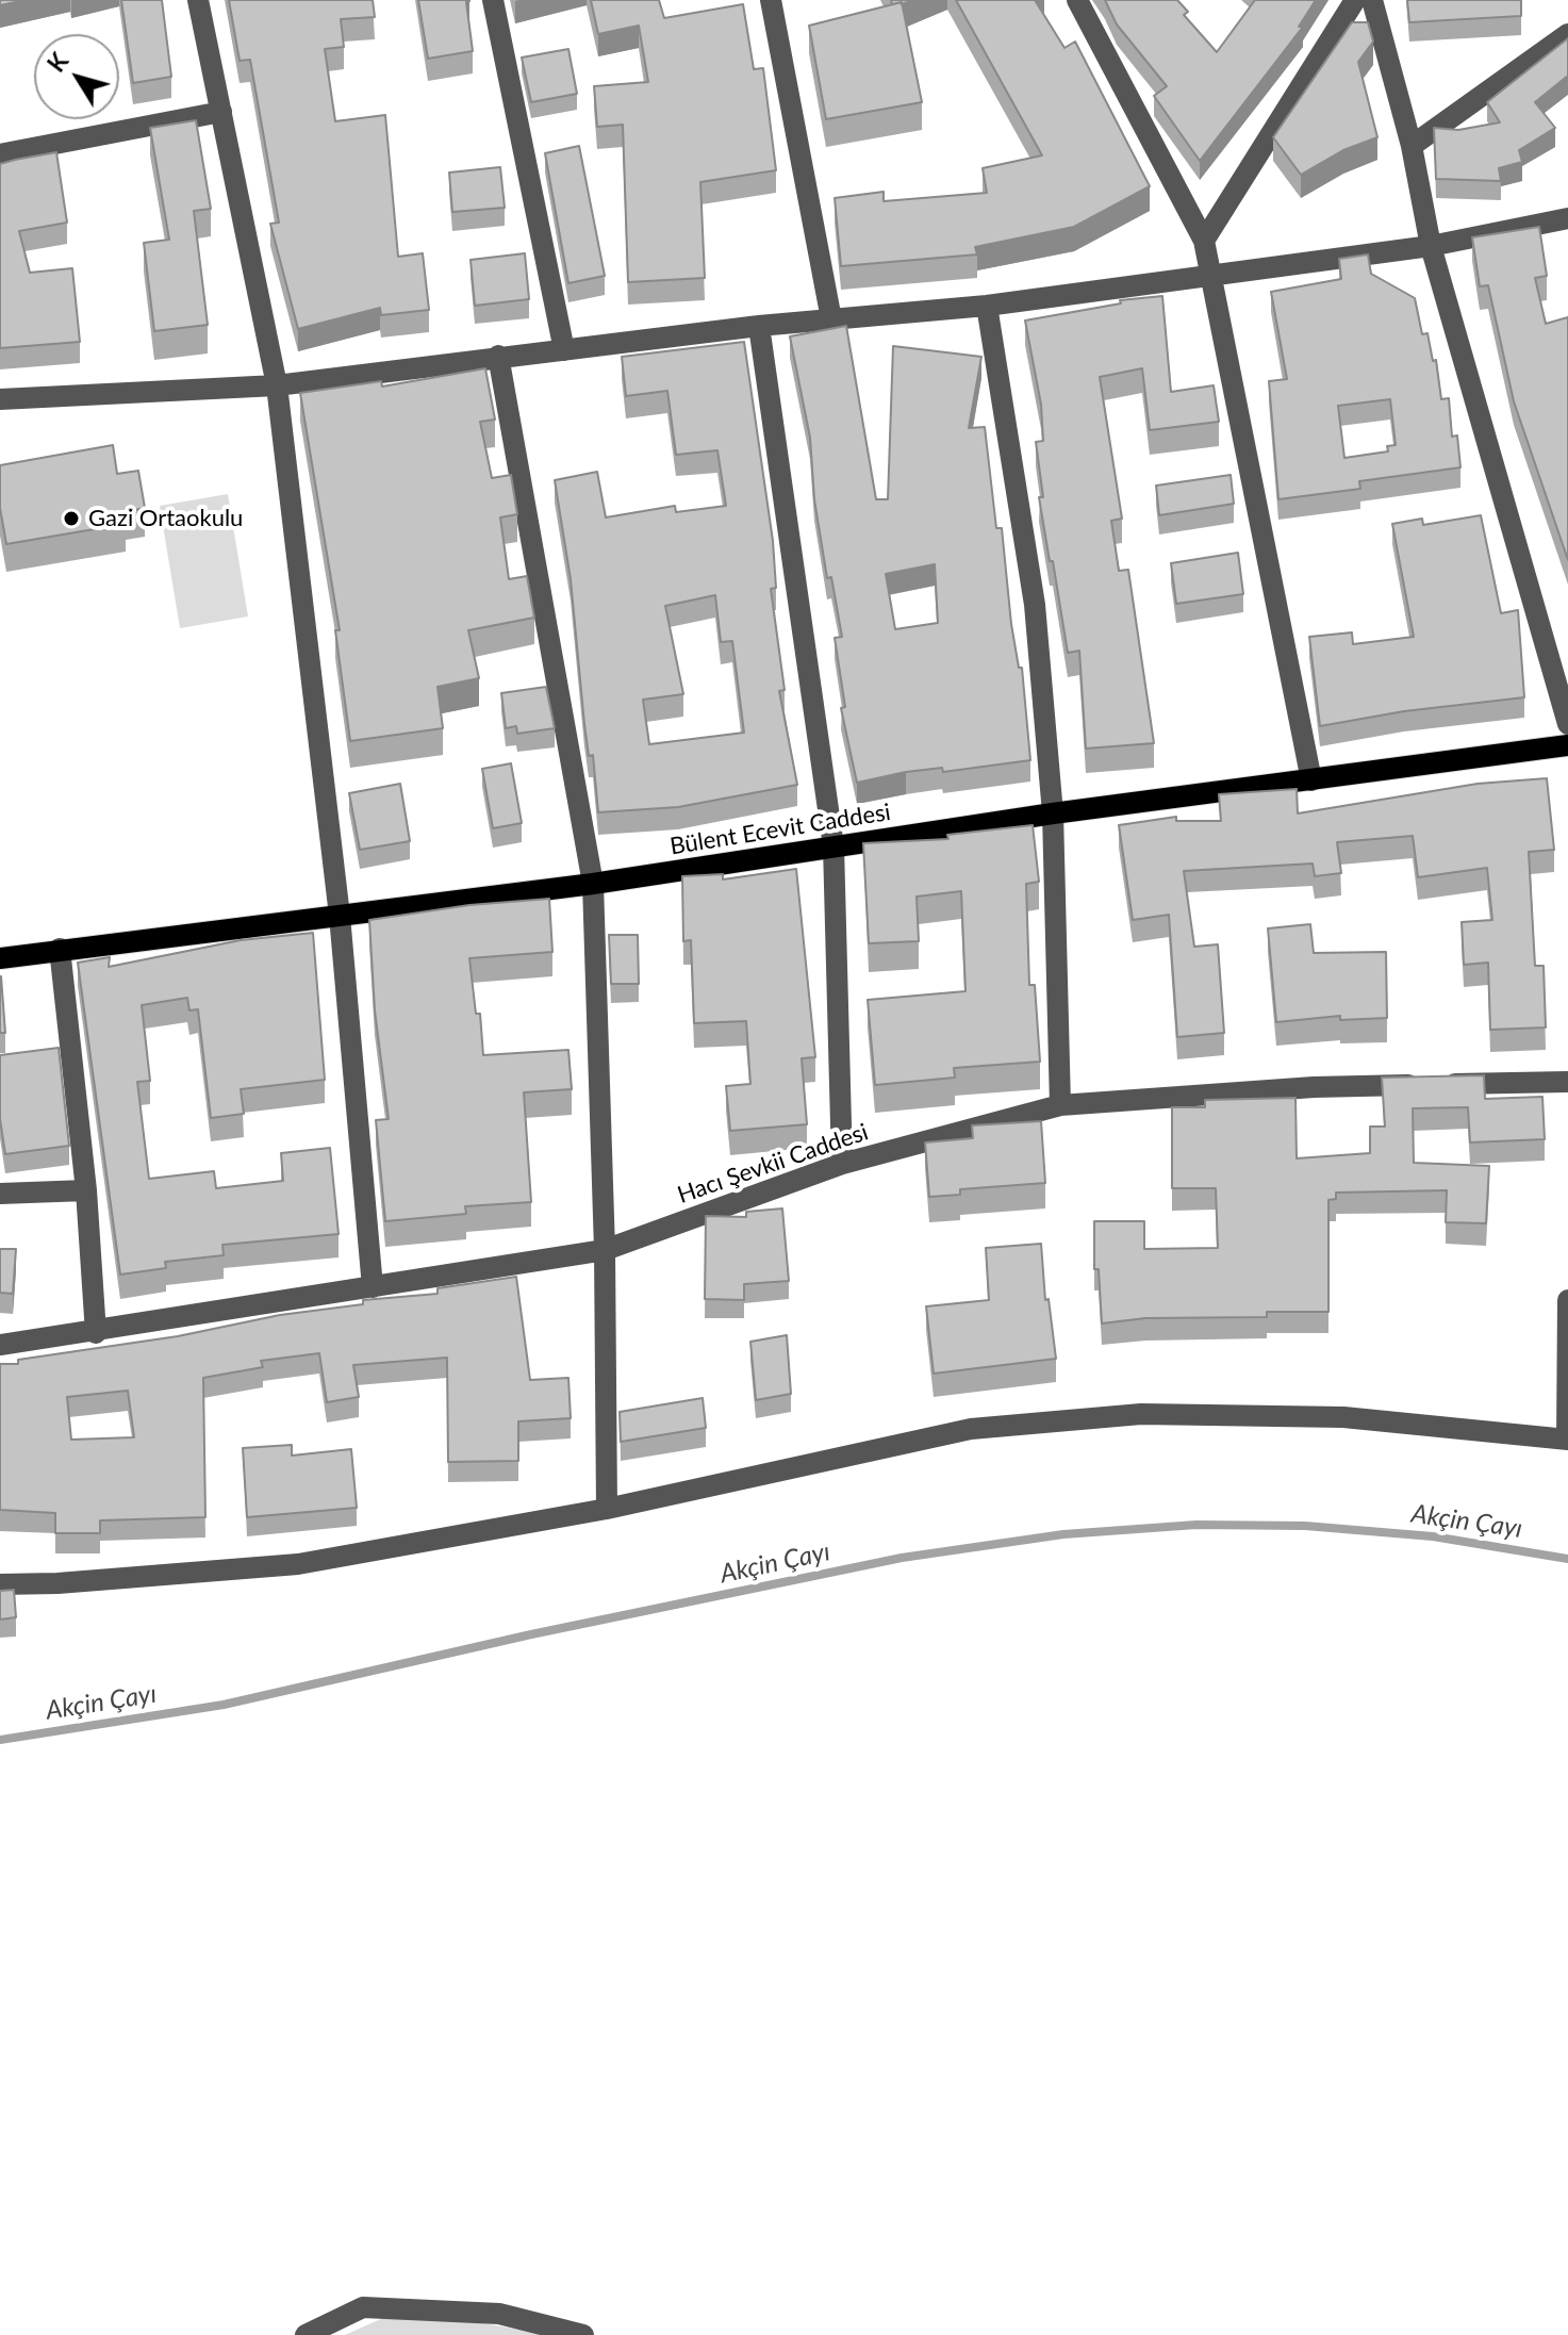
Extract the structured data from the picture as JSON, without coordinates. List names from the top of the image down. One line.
{"streets":{"main road":["Bülent Ecevit Caddesi"],"street":["Hacı Şevkii Caddesi"]},"water":["Akçin Çayı"],"places":["Gazi Ortaokulu"],"north":"top left"}
